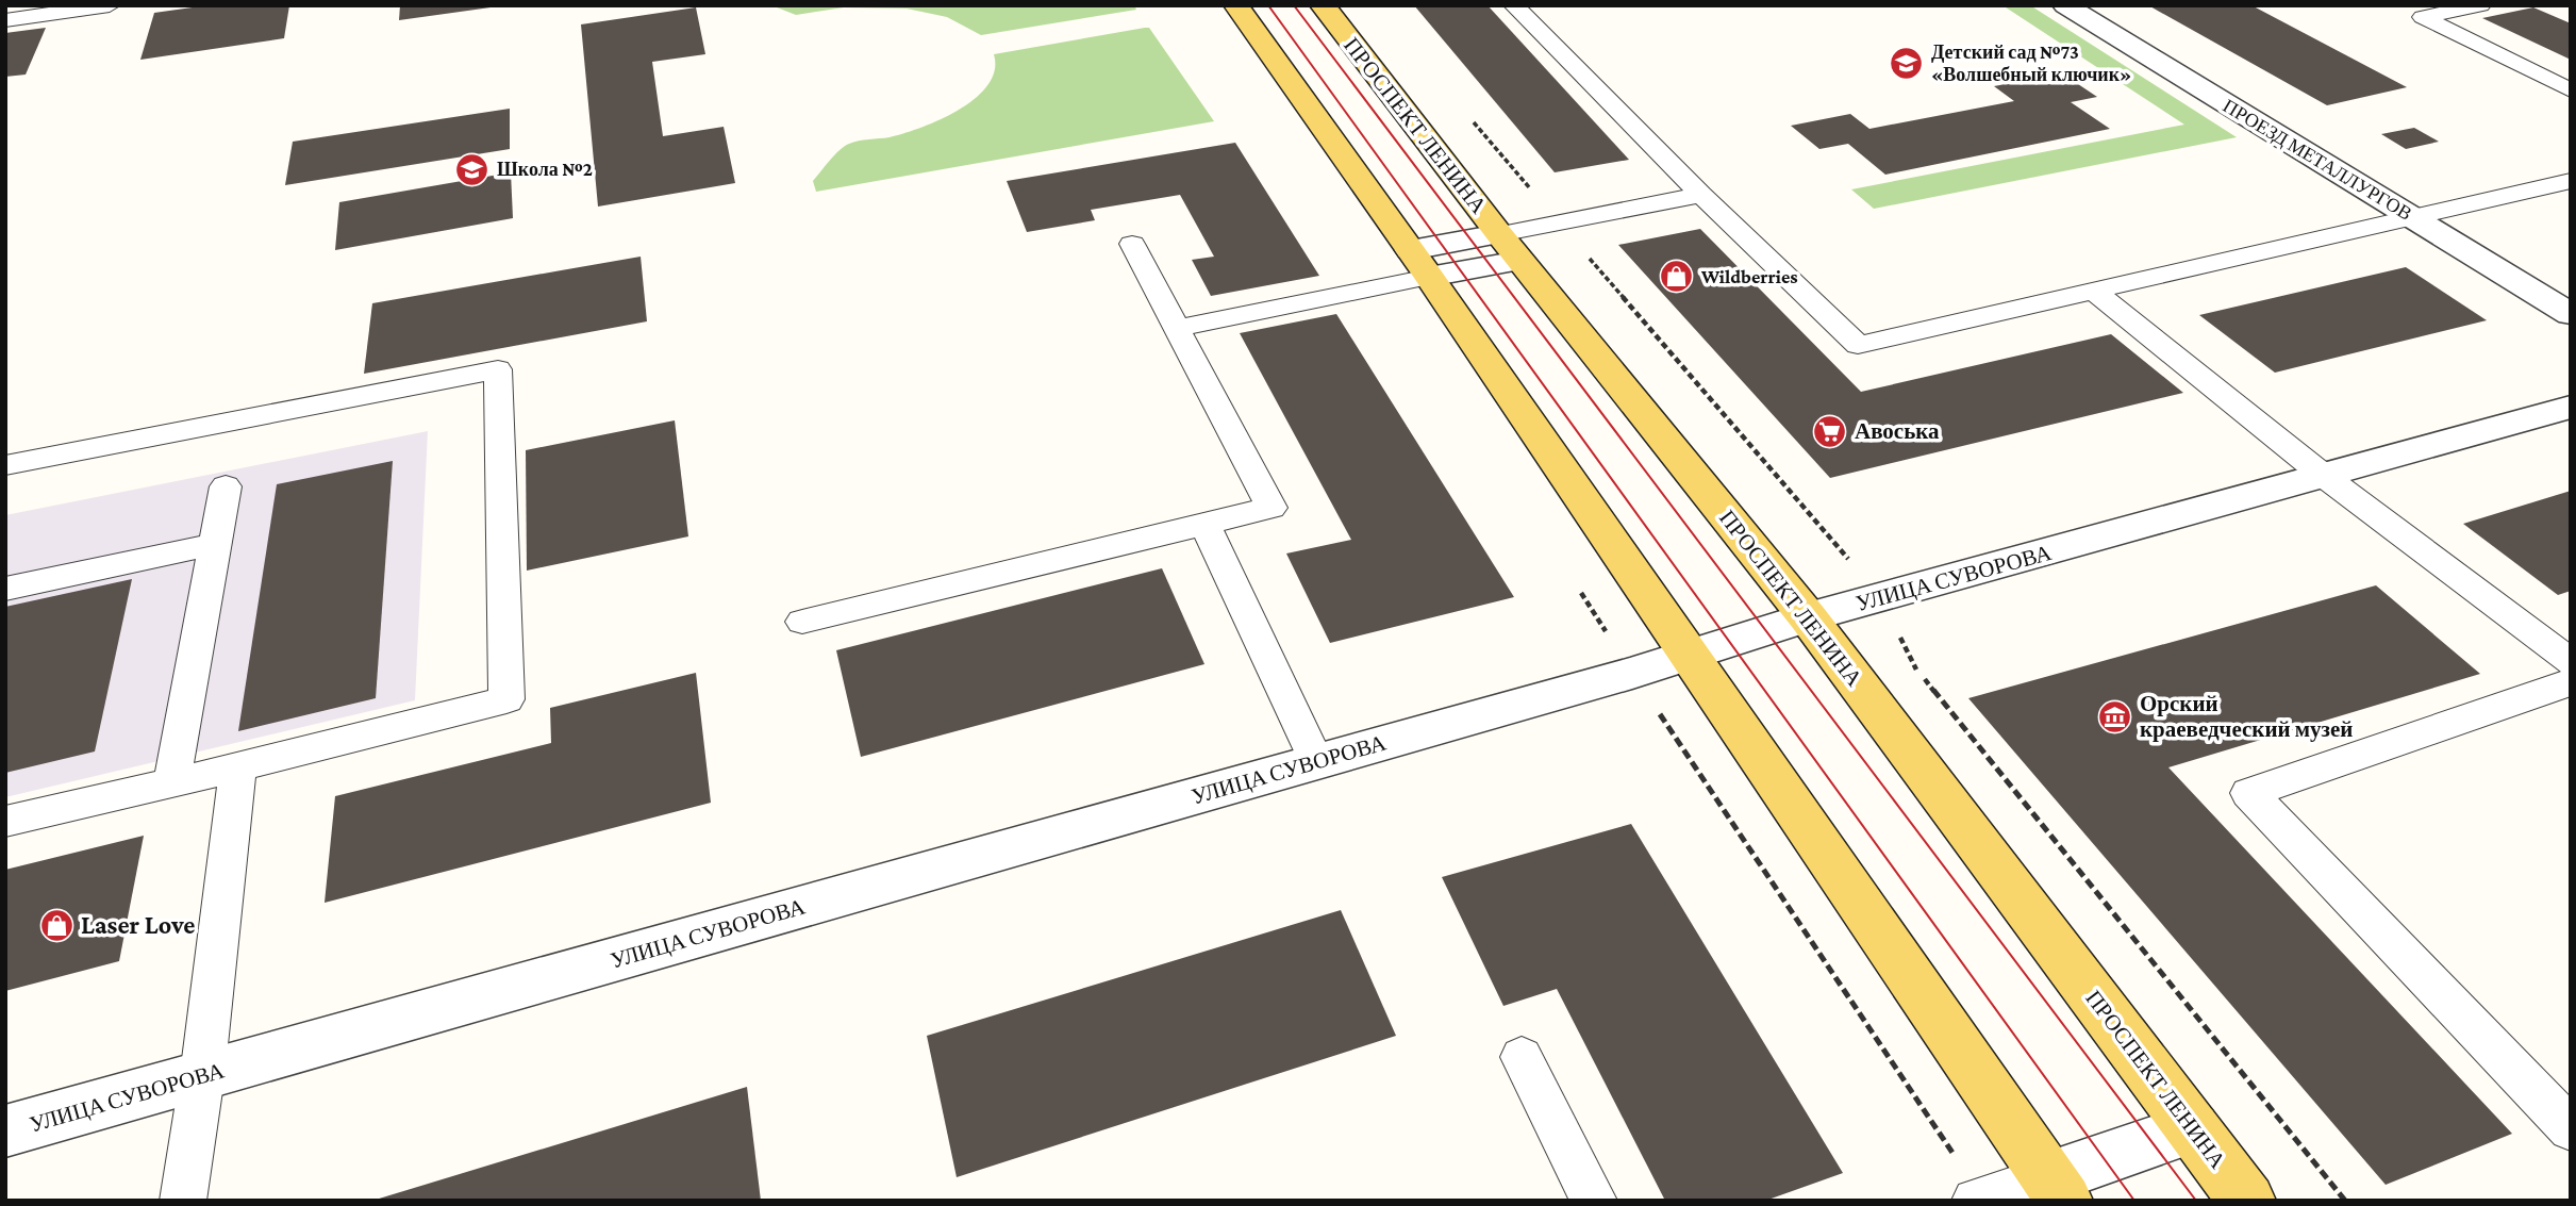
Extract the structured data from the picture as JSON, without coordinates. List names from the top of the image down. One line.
{"streets":{"main road":["ПРОСПЕКТ ЛЕНИНА"],"street":["ПРОЕЗД МЕТАЛЛУРГОВ","УЛИЦА СУВОРОВА"]},"crossings":[["ПРОСПЕКТ ЛЕНИНА","УЛИЦА СУВОРОВА"]],"places":{"school or university":["Детский сад №73 «Волшебный ключик»","Школа №2"],"shop":["Wildberries","Laser Love"],"supermarket":["Авоська"],"museum":["Орский краеведческий музей"]}}
